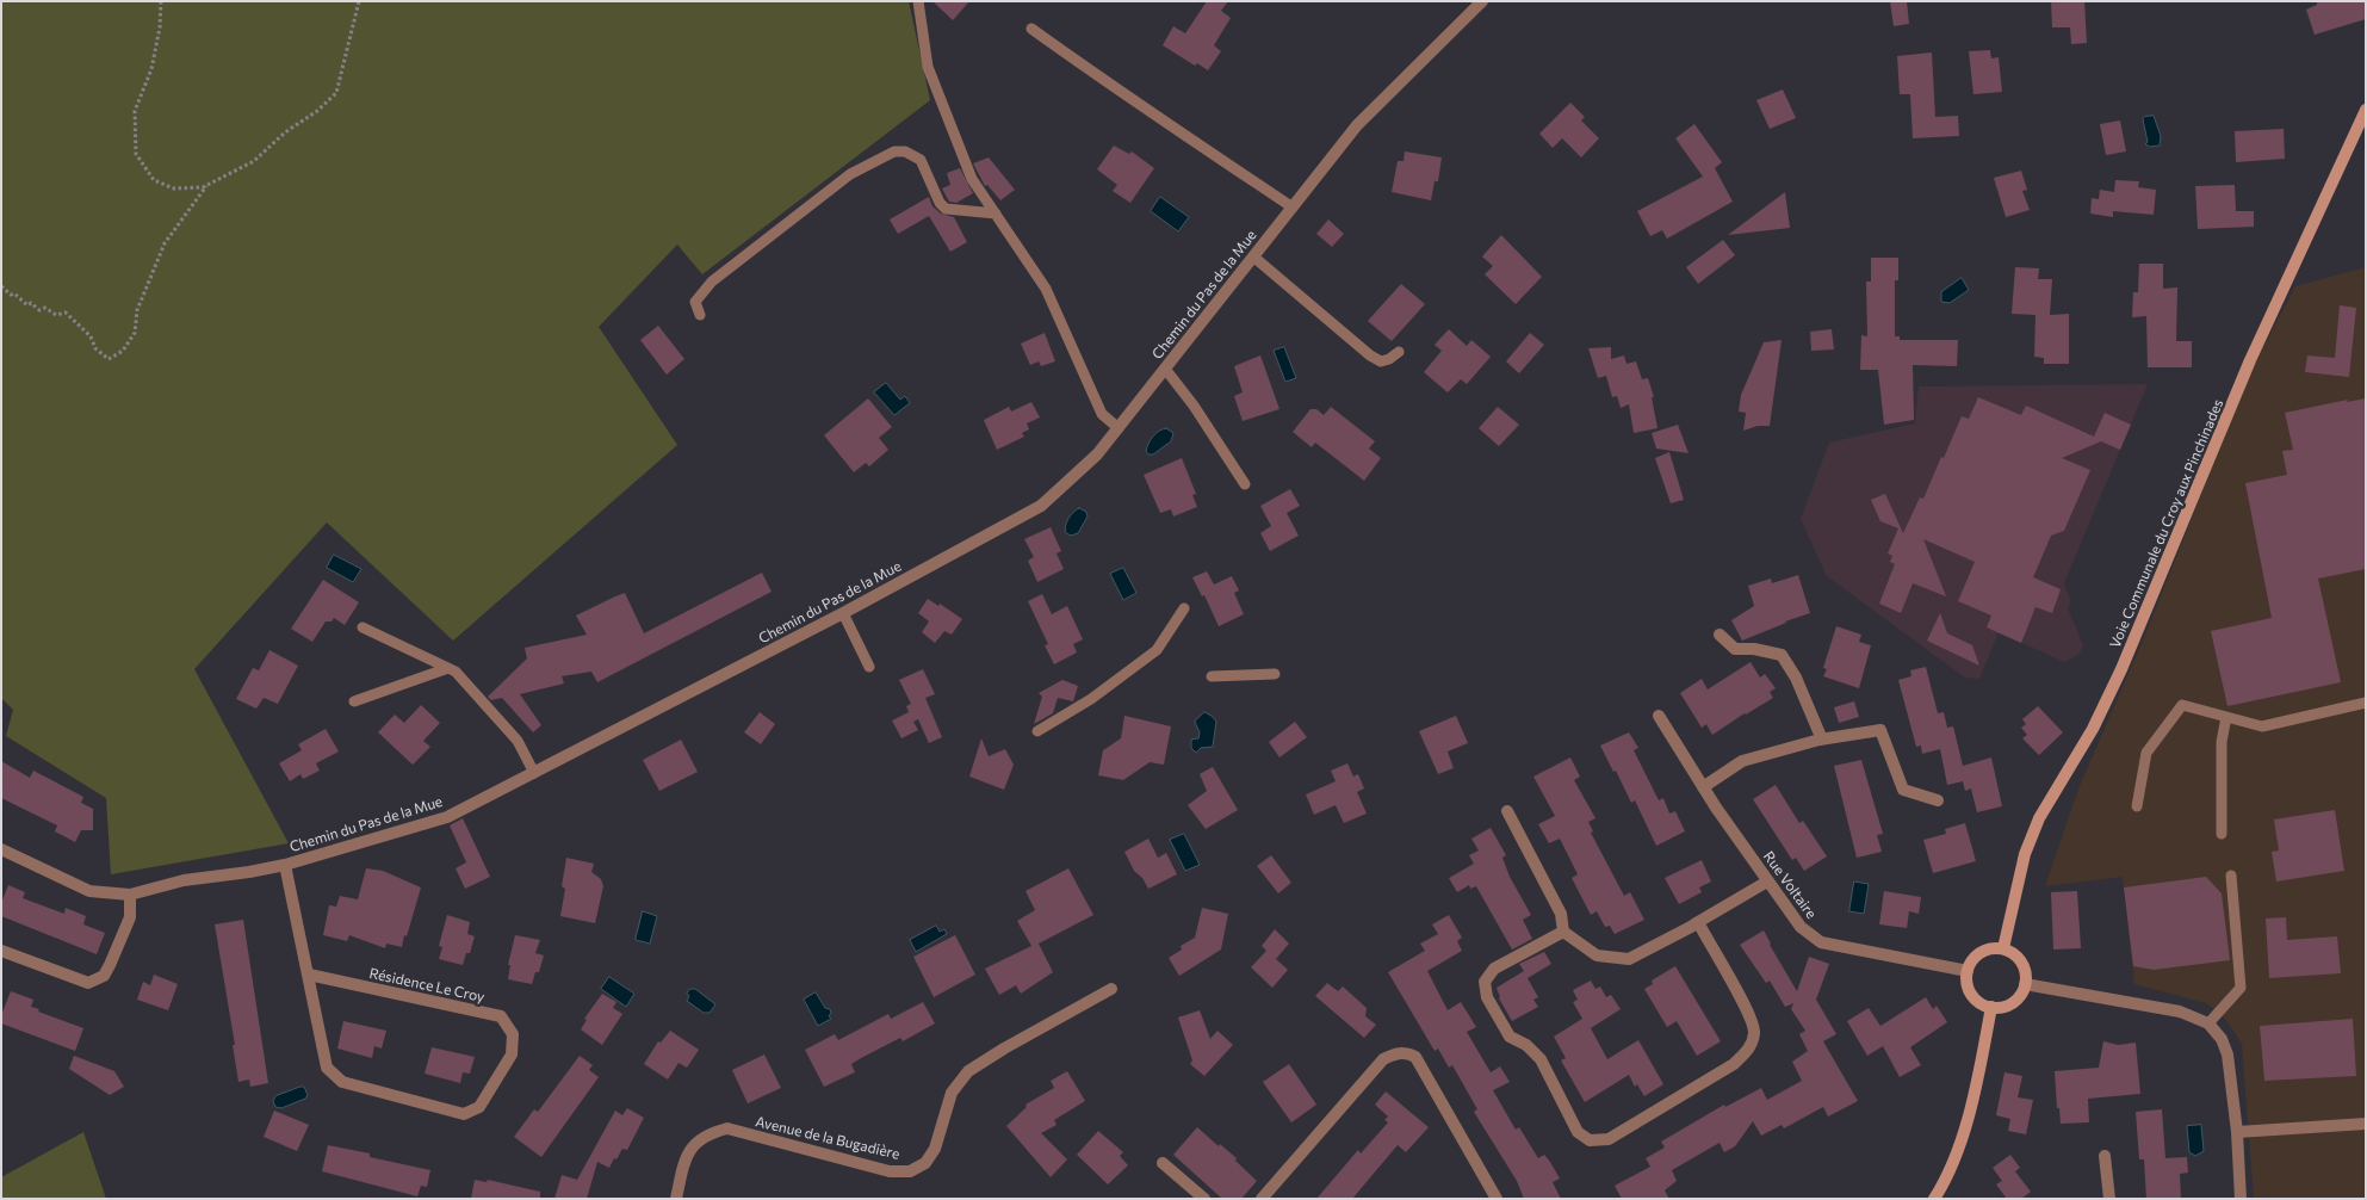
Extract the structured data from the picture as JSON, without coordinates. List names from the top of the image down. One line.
{"streets":{"street":["Chemin du Pas de la Mue","Voie Communale du Croy aux Pinchinades","Rue Voltaire","Résidence Le Croy","Avenue de la Bugadière"]},"crossings":[["Chemin du Pas de la Mue","Résidence Le Croy"],["Voie Communale du Croy aux Pinchinades","Rue Voltaire"]]}
